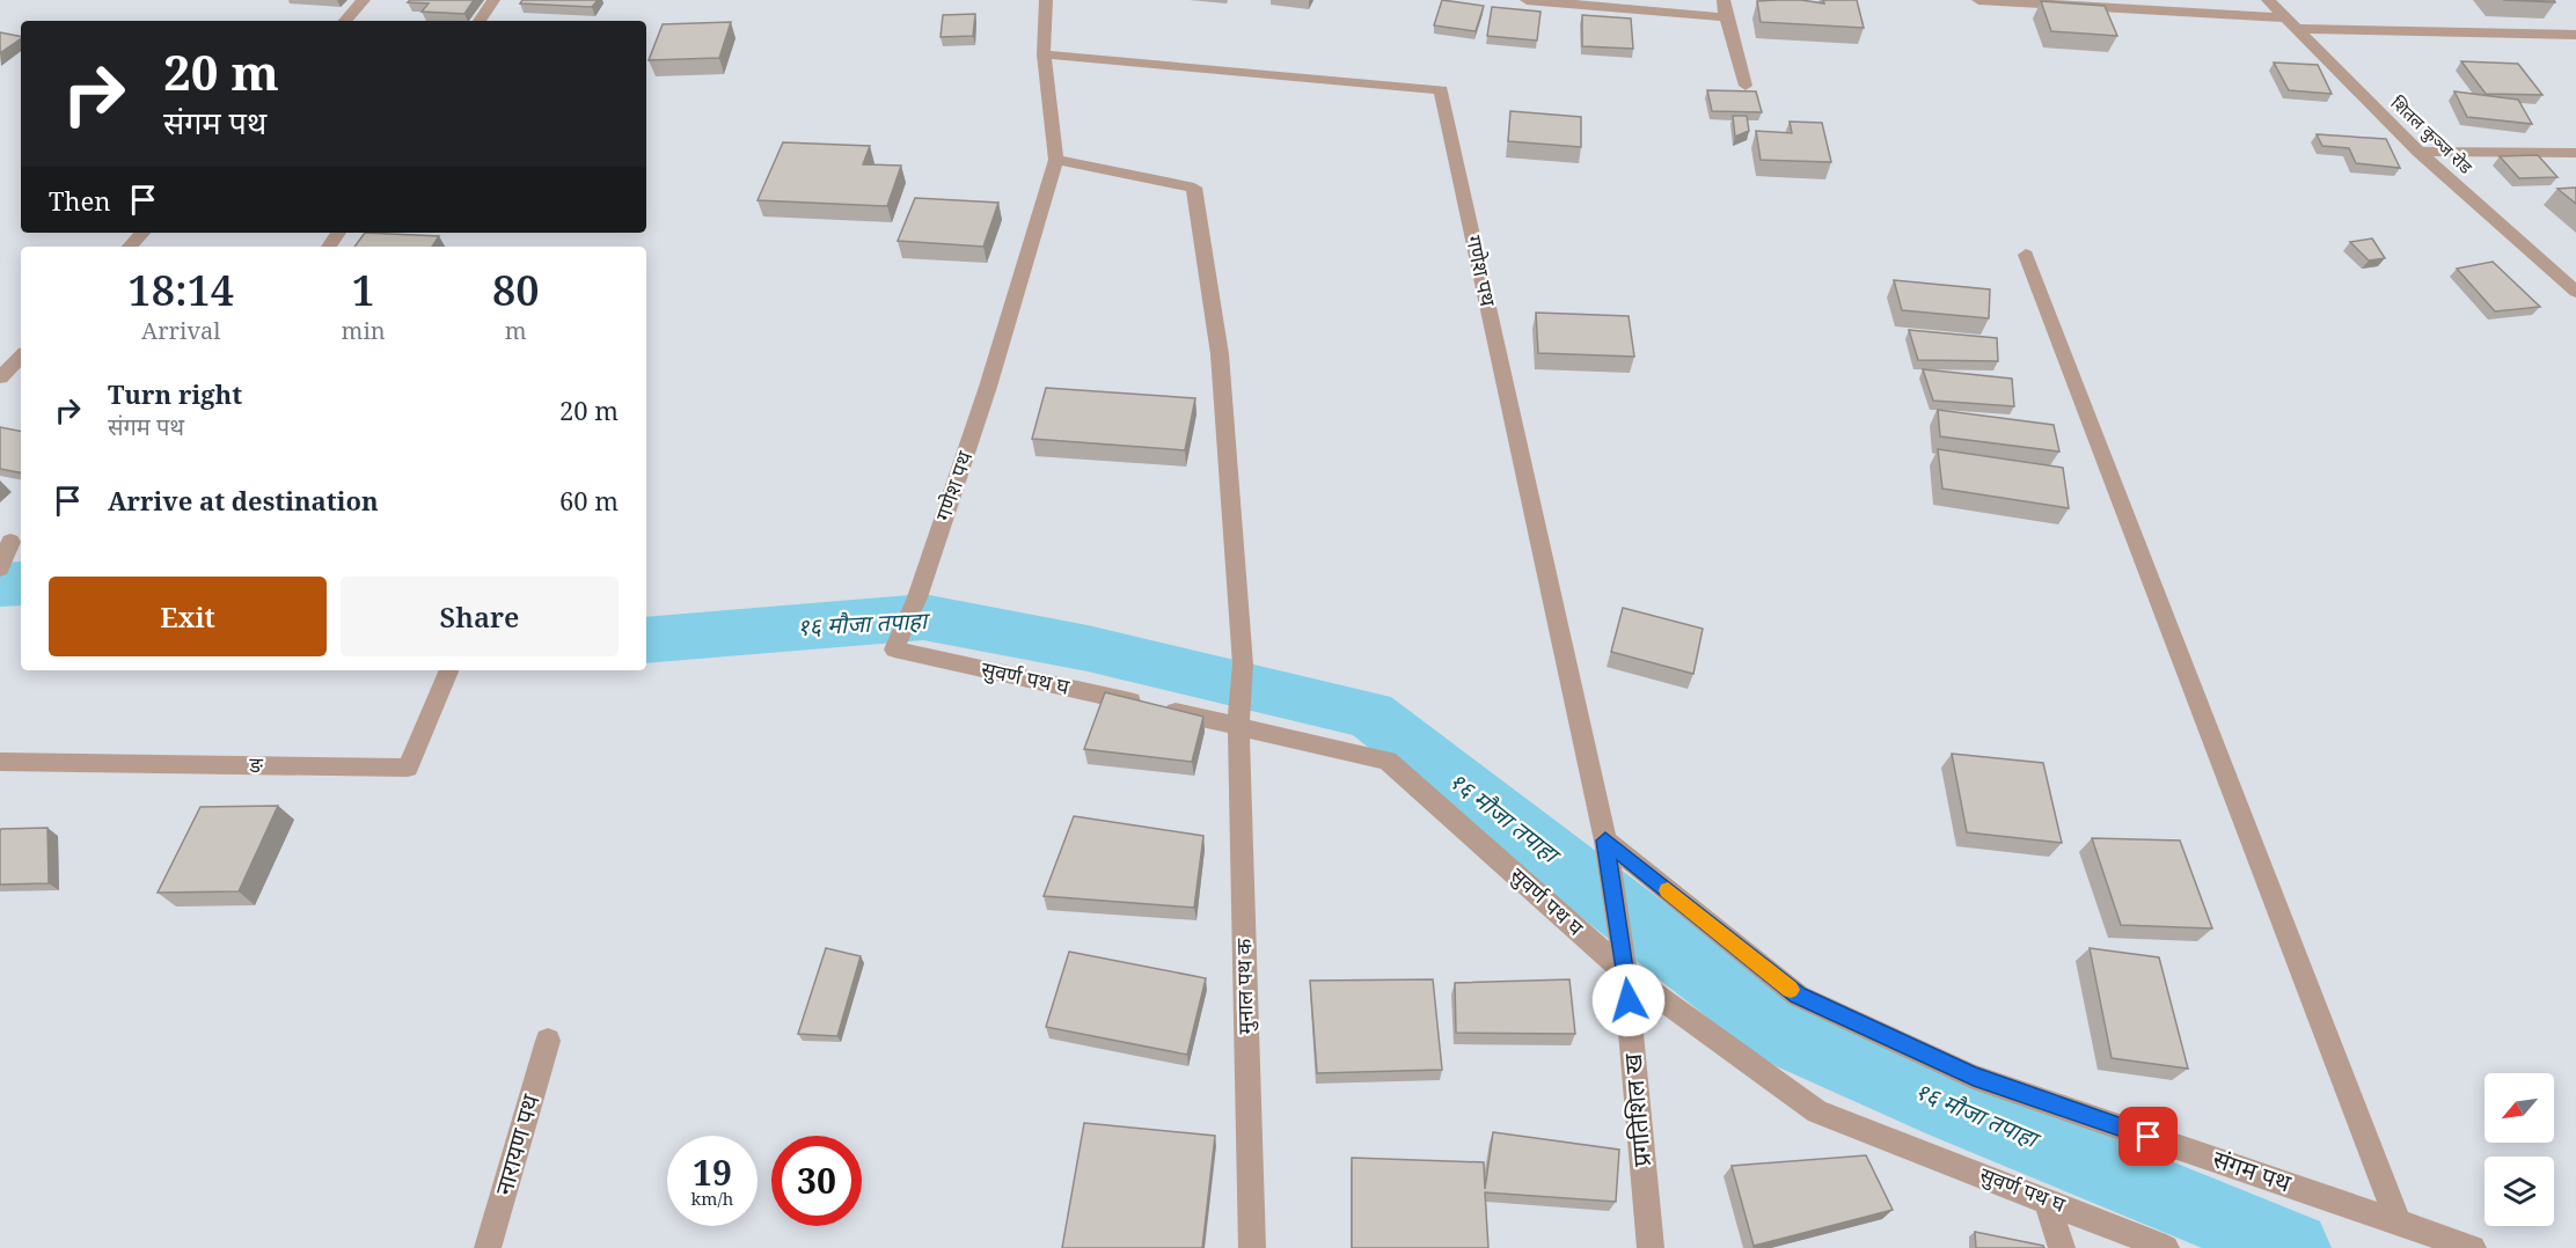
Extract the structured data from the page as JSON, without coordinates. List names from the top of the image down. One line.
{"streets":{"street":["शितल कुञ्ज रोड","गणेश पथ","सुवर्ण पथ घ","ङ","मुनाल पथ क","प्रगतिशिल ख","नारायण पथ","संगम पथ"]},"crossings":[["गणेश पथ","सुवर्ण पथ घ"],["गणेश पथ","मुनाल पथ क"],["गणेश पथ","प्रगतिशिल ख"],["गणेश पथ","संगम पथ"],["सुवर्ण पथ घ","मुनाल पथ क"],["सुवर्ण पथ घ","प्रगतिशिल ख"],["प्रगतिशिल ख","संगम पथ"]],"water":["१६ मौजा तपाहा"],"north":"bottom left","page":{"turn":["20 m","संगम पथ"],"then":"Then","eta":["18:14","Arrival","1","min","80","m"],"list":[{"name":"Turn right","note":"संगम पथ","value":"20 m"},{"name":"Arrive at destination","value":"60 m"}],"buttons":["Exit","Share"],"speed":"19 km/h","limit":"30"}}
